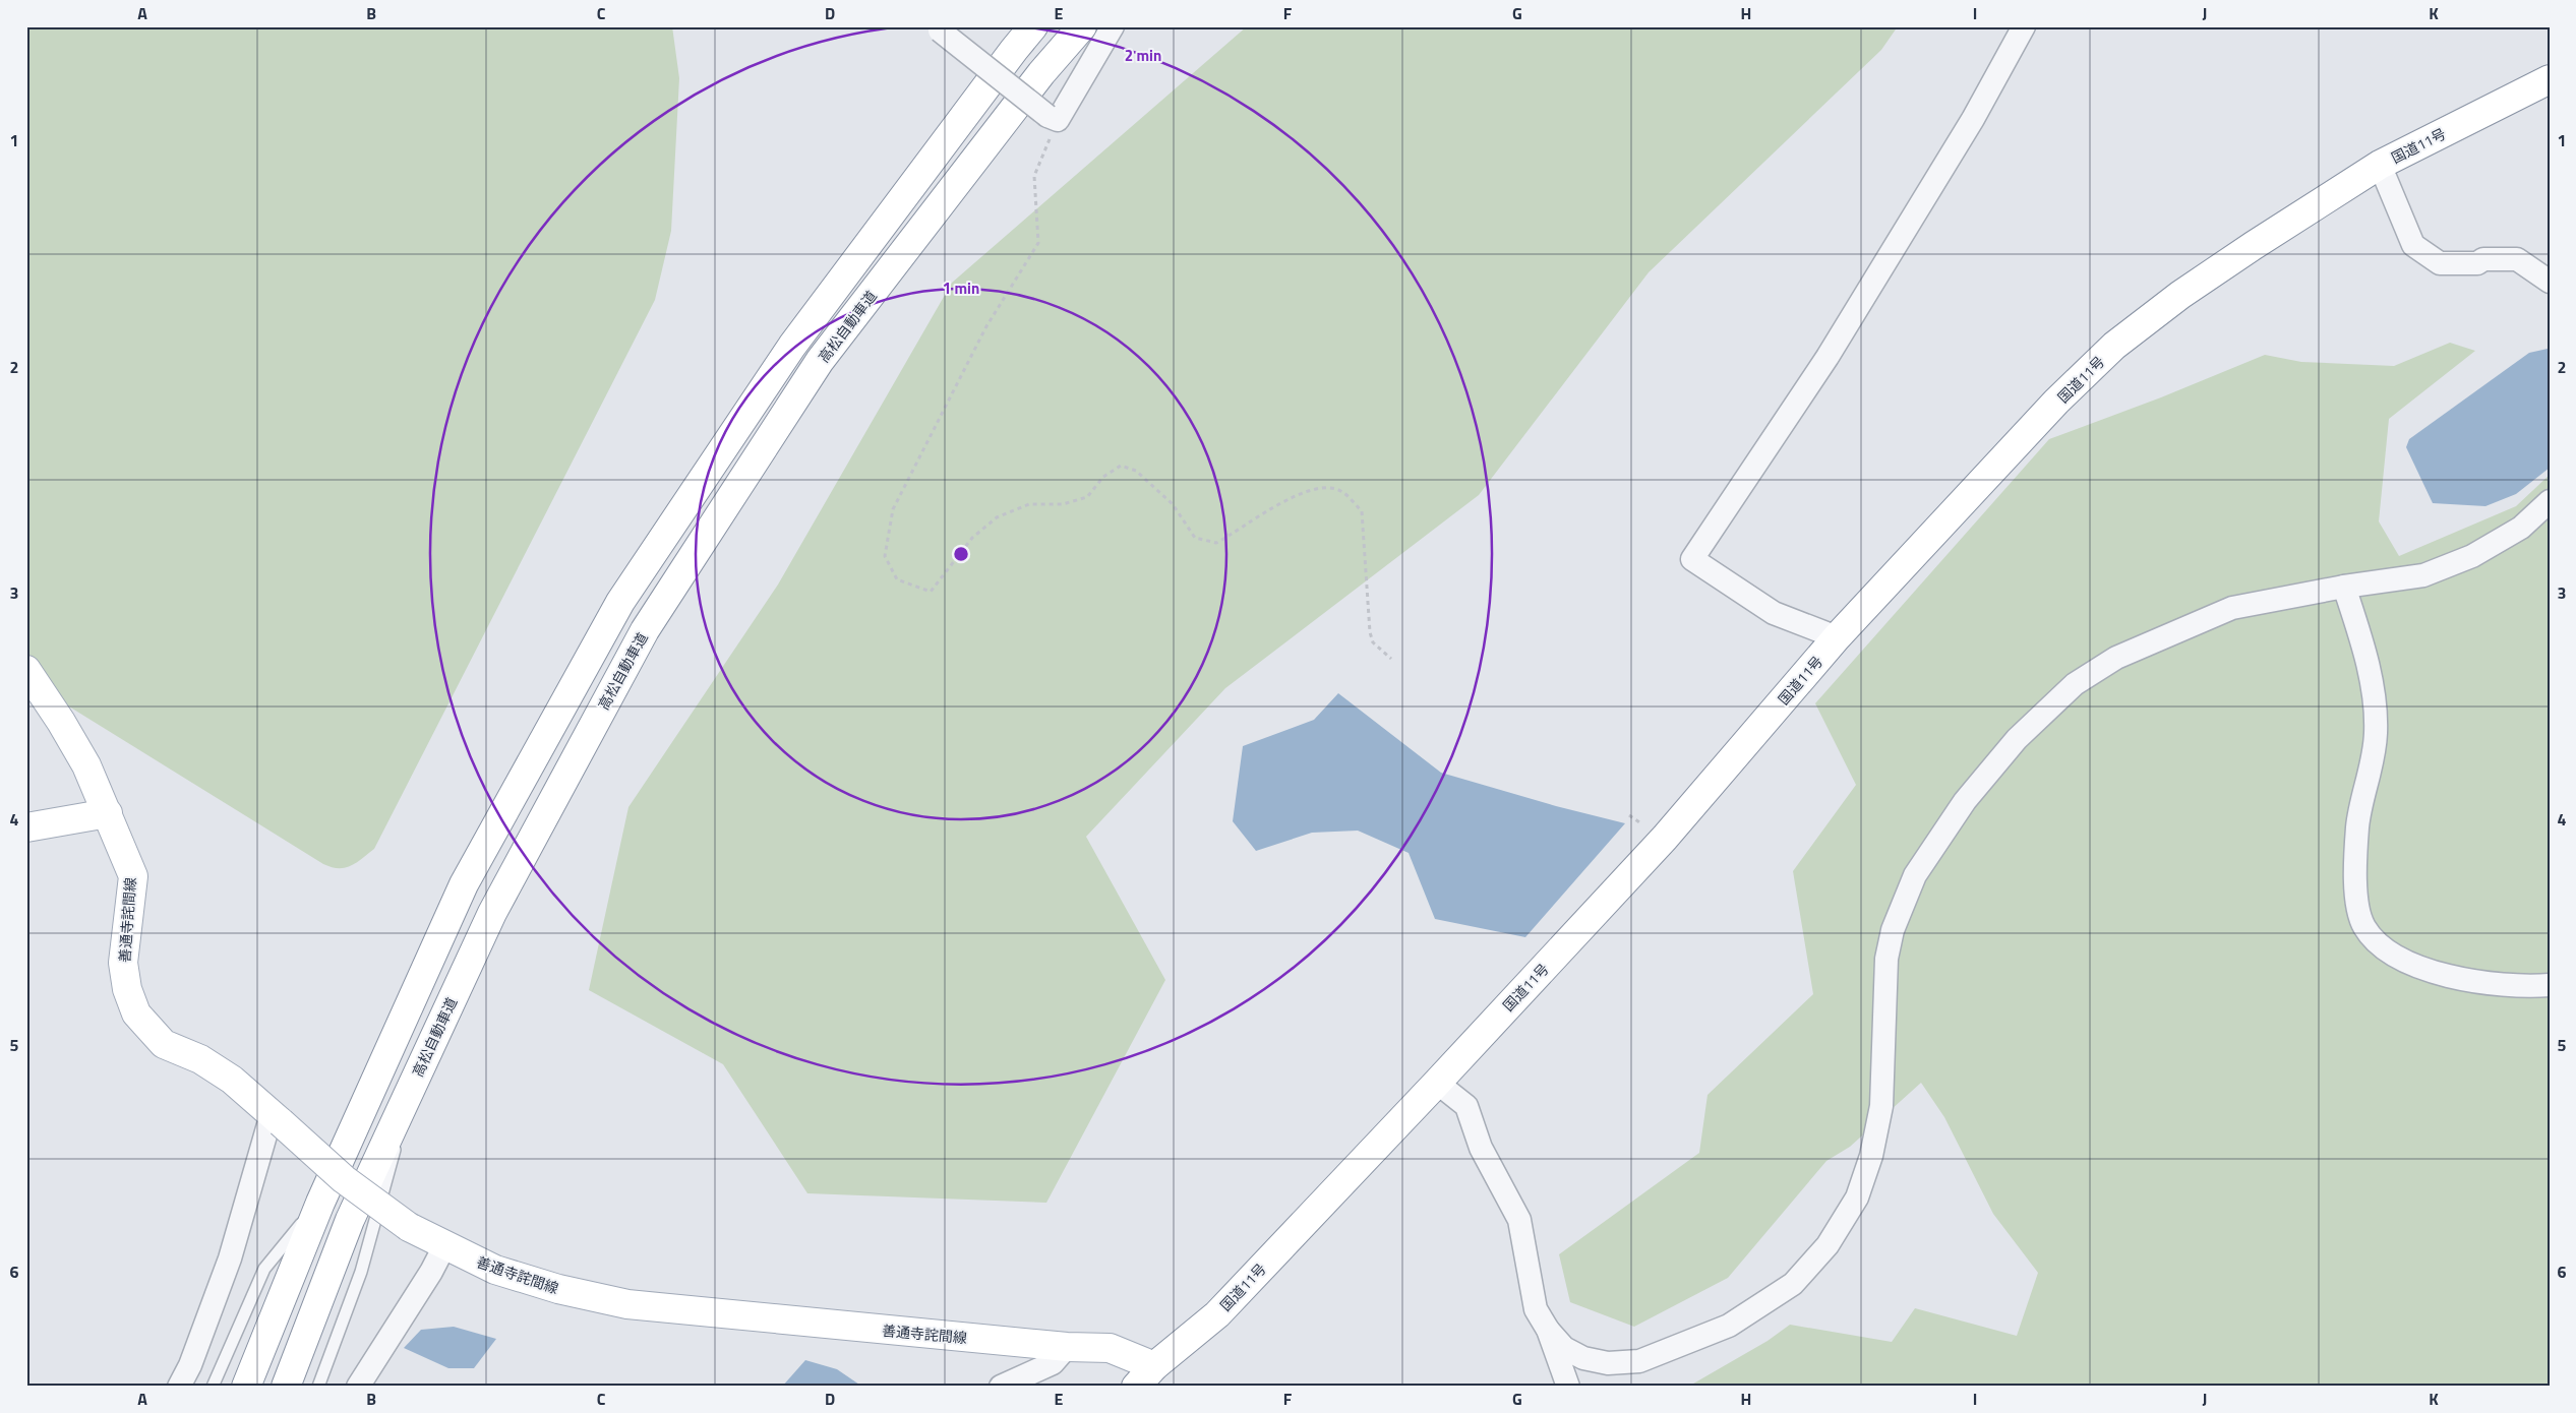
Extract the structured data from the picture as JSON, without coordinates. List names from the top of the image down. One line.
{"streets":{"main road":["国道11号","高松自動車道","善通寺詫間線"]},"crossings":[["国道11号","善通寺詫間線"]],"grid":{"columns":["A","B","C","D","E","F","G","H","I","J","K"],"rows":["1","2","3","4","5","6"]},"rings":["2 min","1 min"]}
